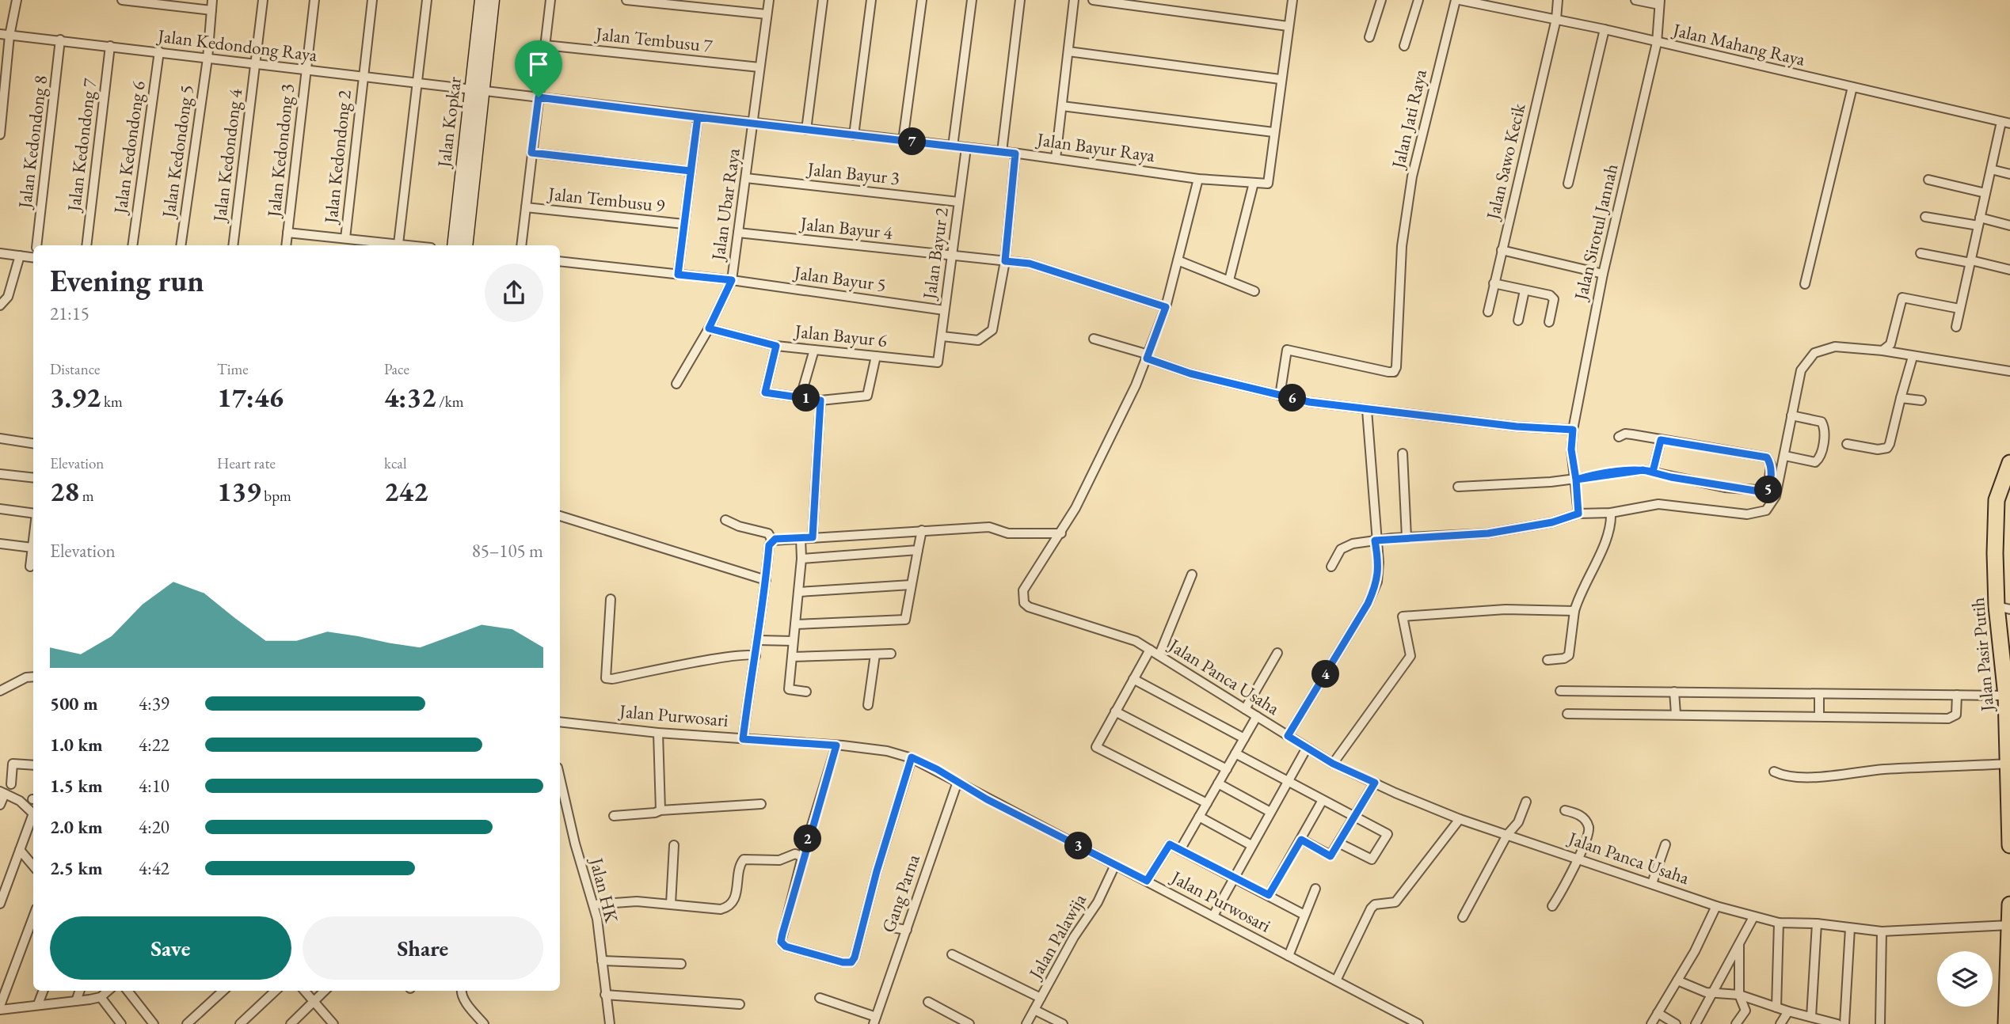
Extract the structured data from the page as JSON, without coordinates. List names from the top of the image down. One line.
{"streets":{"highway":["Jalan Pasir Putih"],"street":["Jalan Tembusu 7","Jalan Mahang Raya","Jalan Kedondong Raya","Jalan Jati Raya","Jalan Kopkar","Jalan Kedondong 8","Jalan Kedondong 7","Jalan Kedondong 6","Jalan Bayur Raya","Jalan Kedondong 3","Jalan Kedondong 5","Jalan Kedondong 4","Jalan Kedondong 2","Jalan Sawo Kecik","Jalan Bayur 3","Jalan Tembusu 9","Jalan Ubar Raya","Jalan Bayur 4","Jalan Sirotul Jannah","Jalan Bayur 2","Jalan Bayur 5","Jalan Bayur 6","Jalan Panca Usaha","Jalan Purwosari","Jalan HK","Gang Parna","Jalan Palawija"]},"crossings":[["Jalan Tembusu 7","Jalan Ubar Raya"],["Jalan Mahang Raya","Jalan Jati Raya"],["Jalan Mahang Raya","Jalan Sawo Kecik"],["Jalan Mahang Raya","Jalan Sirotul Jannah"],["Jalan Kedondong Raya","Jalan Kopkar"],["Jalan Kedondong Raya","Jalan Kedondong 8"],["Jalan Kedondong Raya","Jalan Kedondong 7"],["Jalan Kedondong Raya","Jalan Kedondong 6"],["Jalan Kedondong Raya","Jalan Bayur Raya"],["Jalan Kedondong Raya","Jalan Kedondong 3"],["Jalan Kedondong Raya","Jalan Kedondong 5"],["Jalan Kedondong Raya","Jalan Kedondong 4"],["Jalan Kedondong Raya","Jalan Kedondong 2"],["Jalan Kopkar","Jalan Bayur Raya"],["Jalan Bayur Raya","Jalan Ubar Raya"],["Jalan Bayur Raya","Jalan Bayur 2"],["Jalan Bayur Raya","Jalan Panca Usaha"],["Jalan Bayur 3","Jalan Ubar Raya"],["Jalan Bayur 3","Jalan Bayur 2"],["Jalan Ubar Raya","Jalan Bayur 4"],["Jalan Ubar Raya","Jalan Bayur 5"],["Jalan Ubar Raya","Jalan Bayur 6"],["Jalan Bayur 4","Jalan Bayur 2"],["Jalan Bayur 4","Jalan Panca Usaha"],["Jalan Bayur 2","Jalan Bayur 5"],["Jalan Bayur 2","Jalan Bayur 6"],["Jalan Purwosari","Gang Parna"],["Jalan Purwosari","Jalan Palawija"]],"page":{"pins":["7","1","6","5","4","2","3"],"heading":["Evening run","21:15"],"stats":[["Distance","3.92 km"],["Time","17:46"],["Pace","4:32 /km"],["Elevation","28 m"],["Heart rate","139 bpm"],["kcal","242"]],"chart":["Elevation","85–105 m"],"list":[{"name":"500 m","note":"4:39"},{"name":"1.0 km","note":"4:22"},{"name":"1.5 km","note":"4:10"},{"name":"2.0 km","note":"4:20"},{"name":"2.5 km","note":"4:42"}],"buttons":["Save","Share"]}}
